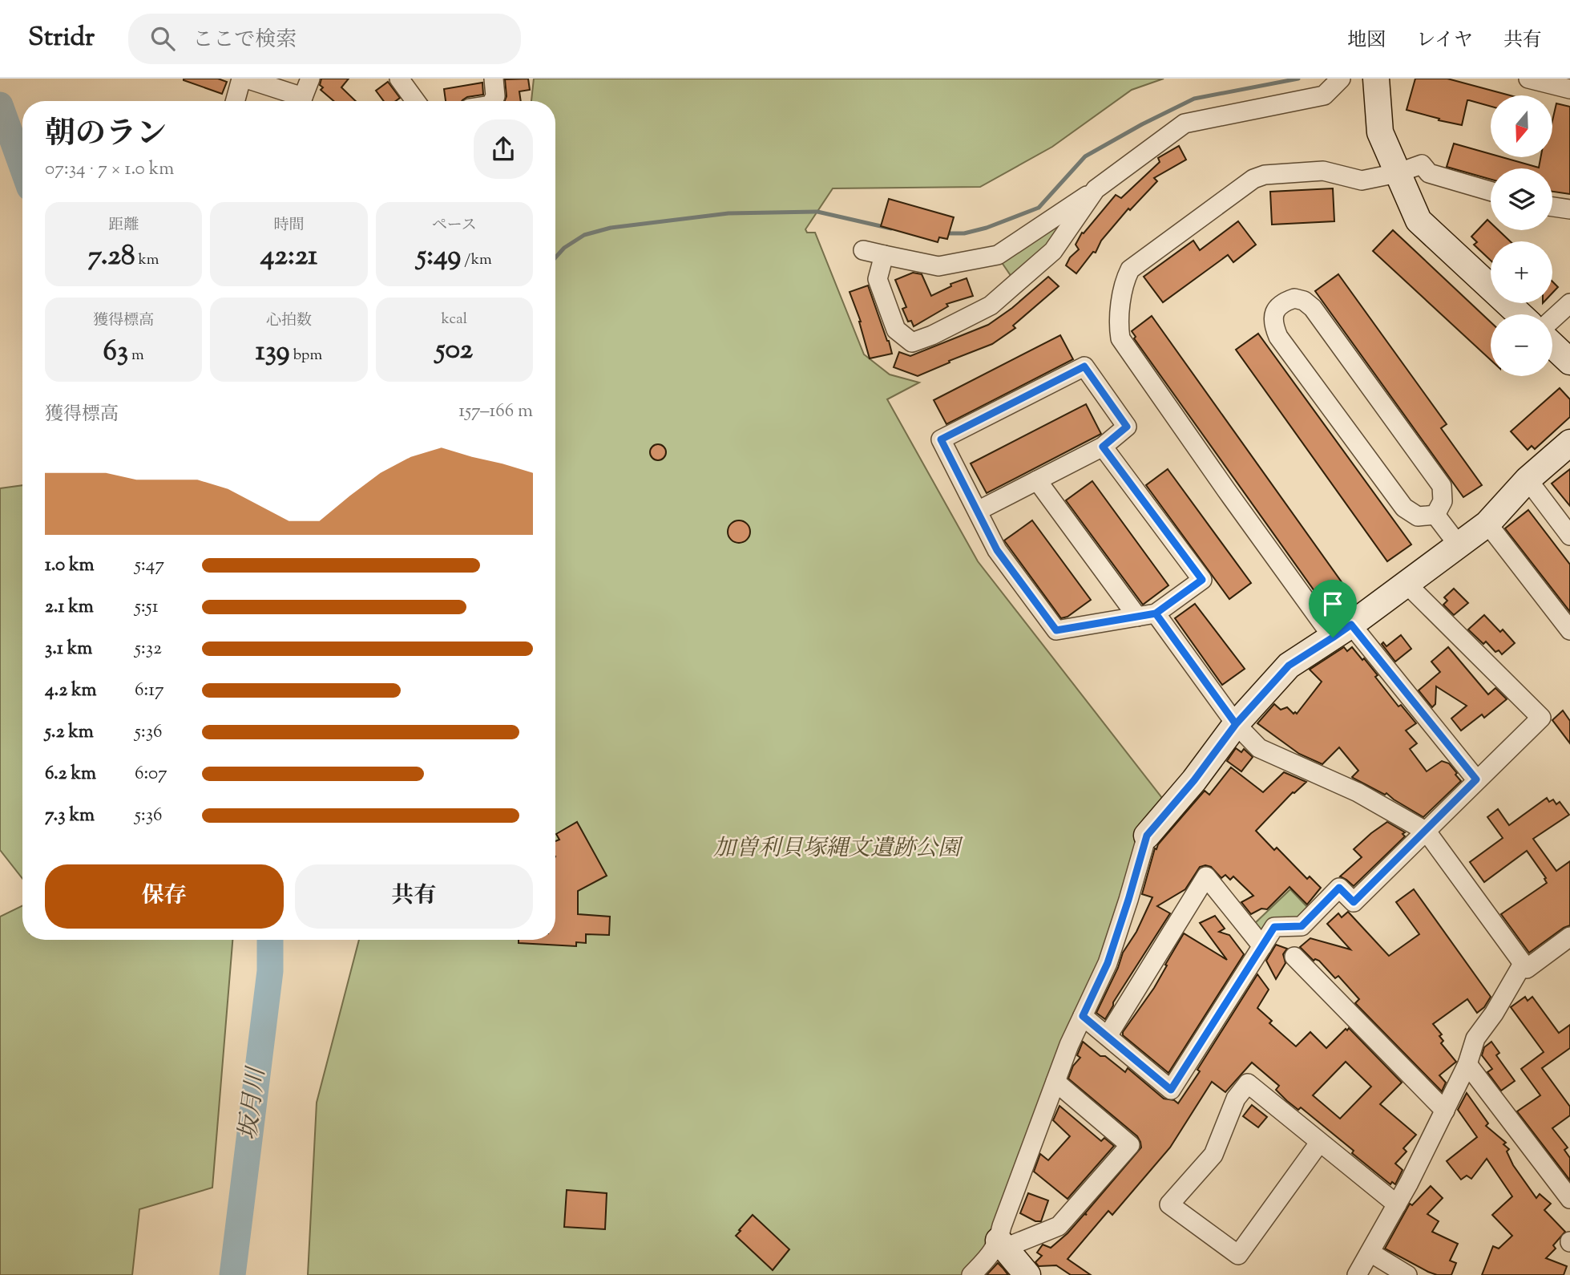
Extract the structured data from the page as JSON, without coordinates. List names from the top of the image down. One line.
{"water":["坂月川"],"parks":["加曽利貝塚縄文遺跡公園"],"north":"bottom","page":{"header":"Stridr","search":"ここで検索","nav":["地図","レイヤ","共有"],"map_buttons":["+","−"],"heading":["朝のラン","07:34 · 7 × 1.0 km"],"stats":[["距離","7.28 km"],["時間","42:21"],["ペース","5:49 /km"],["獲得標高","63 m"],["心拍数","139 bpm"],["kcal","502"]],"chart":["獲得標高","157–166 m"],"list":[{"name":"1.0 km","note":"5:47"},{"name":"2.1 km","note":"5:51"},{"name":"3.1 km","note":"5:32"},{"name":"4.2 km","note":"6:17"},{"name":"5.2 km","note":"5:36"},{"name":"6.2 km","note":"6:07"},{"name":"7.3 km","note":"5:36"}],"buttons":["保存","共有"]}}
